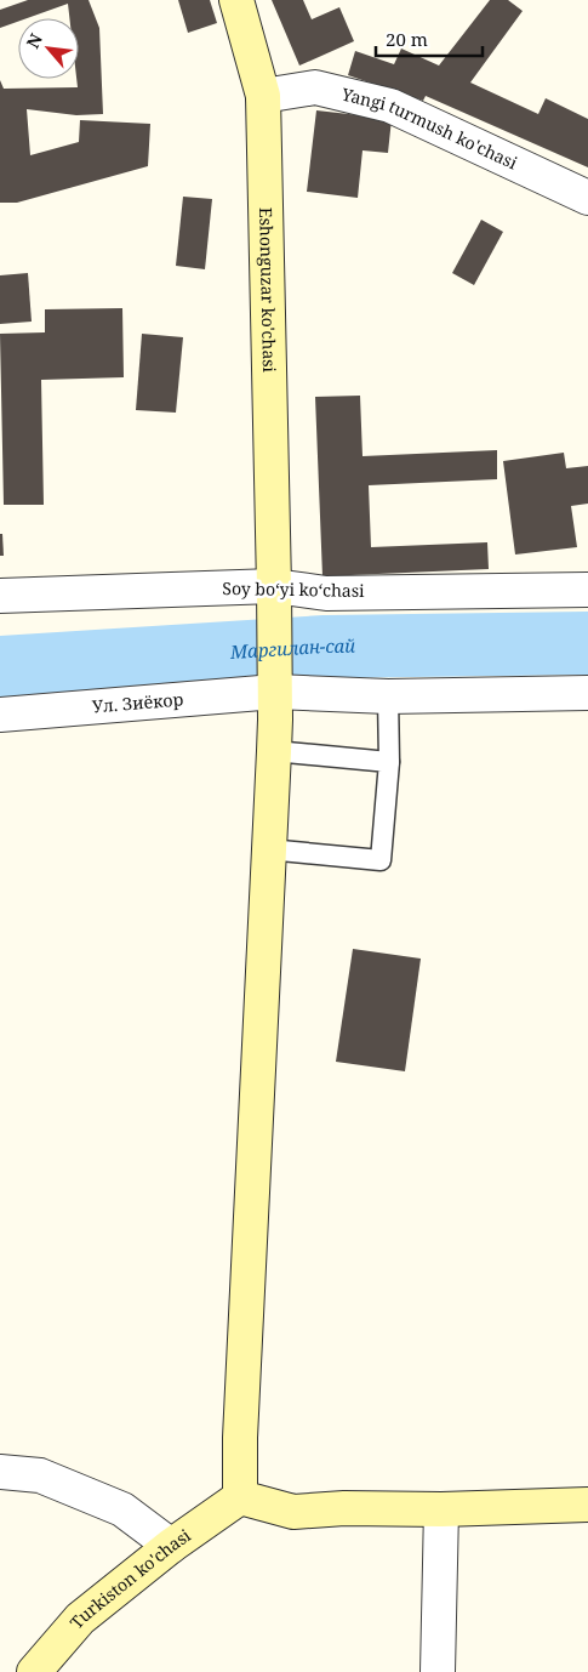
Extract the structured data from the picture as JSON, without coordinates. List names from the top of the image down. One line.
{"streets":{"street":["Yangi turmush ko'chasi","Eshonguzar ko'chasi","Soy boʻyi koʻchasi","Ул. Зиёкор","Turkiston ko'chasi"]},"crossings":[["Yangi turmush ko'chasi","Eshonguzar ko'chasi"],["Eshonguzar ko'chasi","Soy boʻyi koʻchasi"],["Eshonguzar ko'chasi","Ул. Зиёкор"],["Eshonguzar ko'chasi","Turkiston ko'chasi"]],"water":["Маргилан-сай"],"scale_bar":"20 m","north":"top left"}
